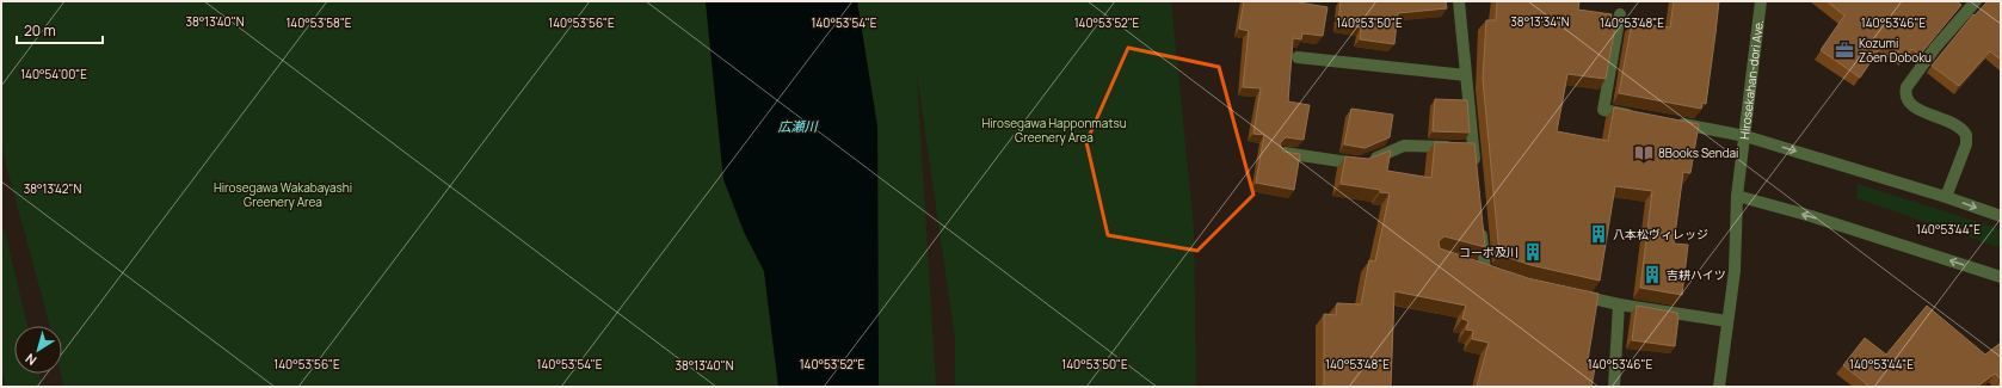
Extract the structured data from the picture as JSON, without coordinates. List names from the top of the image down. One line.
{"streets":{"street":["Hirosekahan-dori Ave."]},"water":["広瀬川"],"parks":["Hirosegawa Happonmatsu Greenery Area","Hirosegawa Wakabayashi Greenery Area"],"places":{"office":["Kozumi Zōen Doboku"],"library":["8Books Sendai"],"building":["八本松ヴィレッジ","コーポ及川","吉耕ハイツ"]},"scale_bar":"20 m","north":"bottom left","coordinates":["38°13'40\"N","38°13'34\"N","140°53'58\"E","140°53'56\"E","140°53'54\"E","140°53'52\"E","140°53'50\"E","140°53'48\"E","140°53'46\"E","140°54'00\"E","38°13'42\"N","140°53'44\"E"]}
